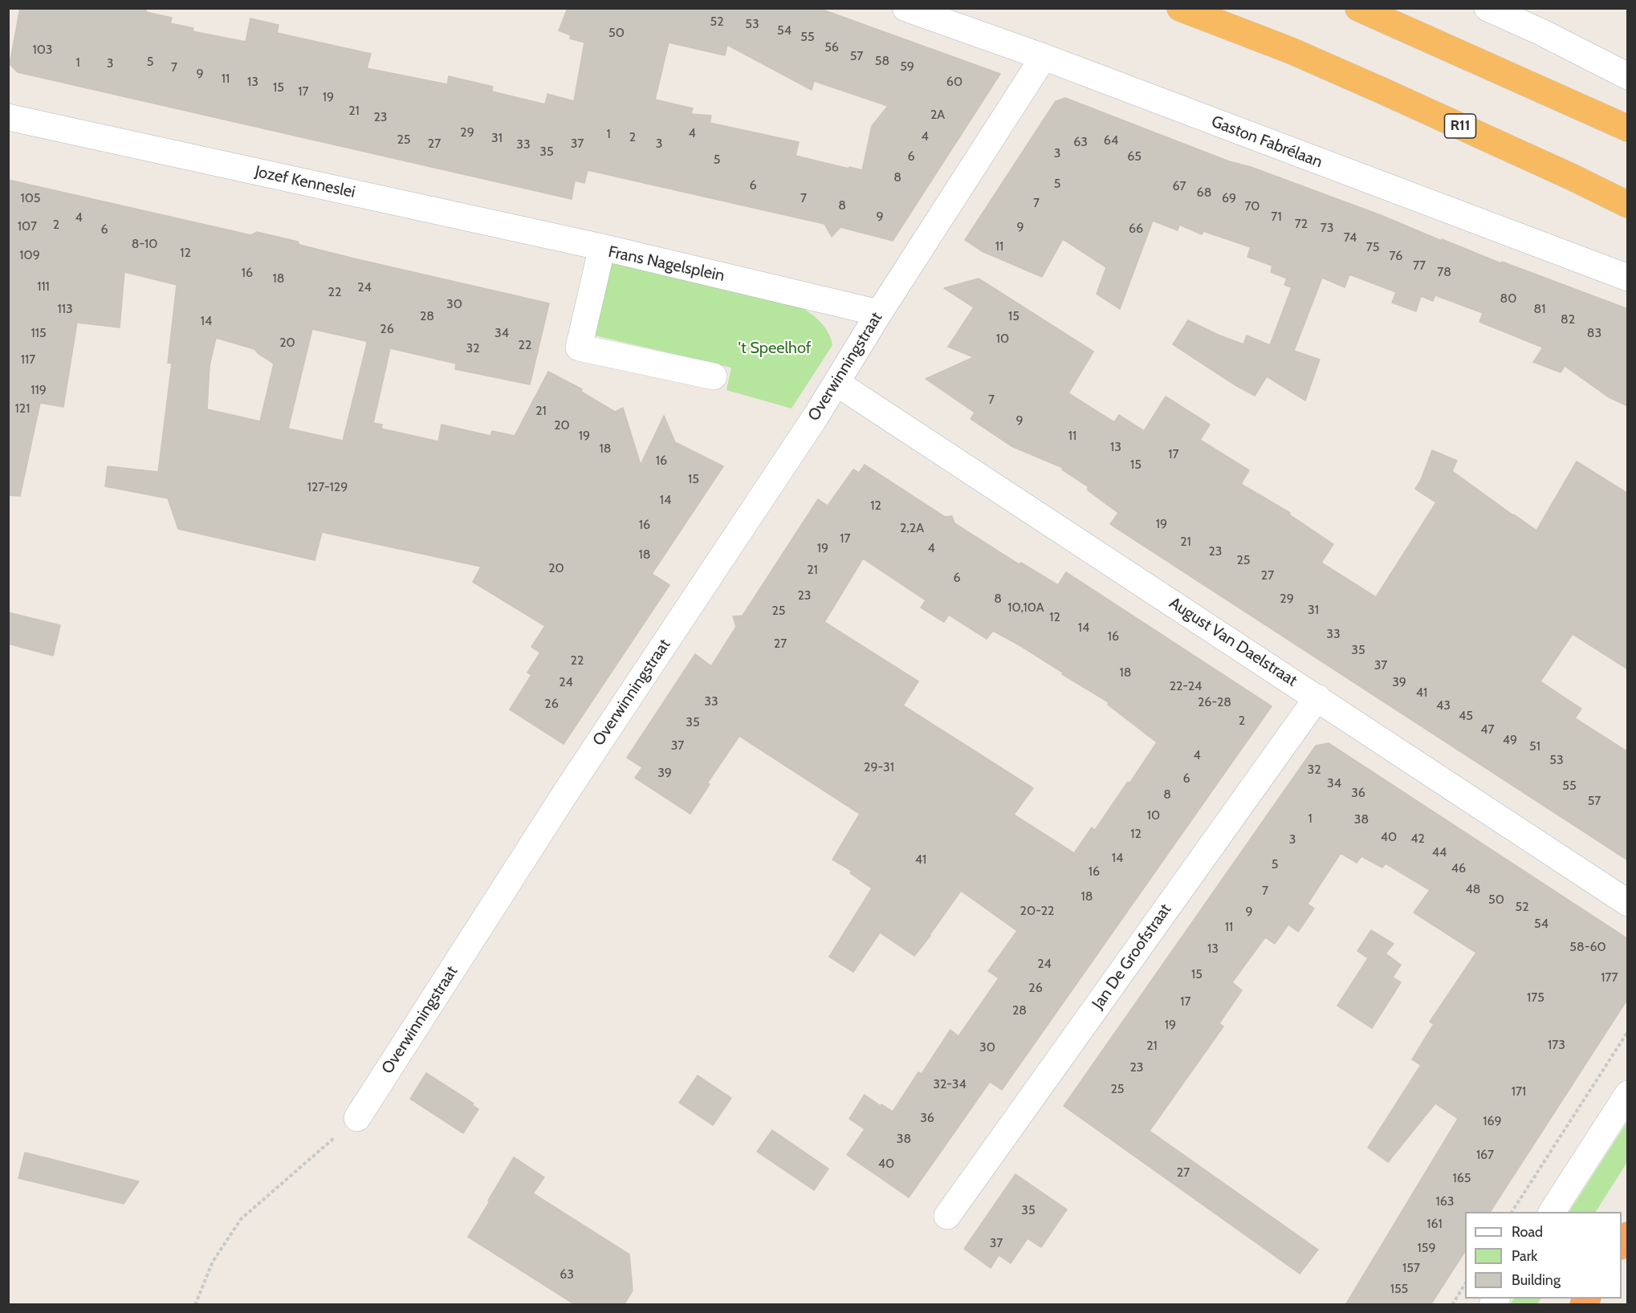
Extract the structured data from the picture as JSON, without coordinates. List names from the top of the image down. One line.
{"streets":{"highway":["R11"],"street":["Gaston Fabrélaan","Jozef Kenneslei","Frans Nagelsplein","Overwinningstraat","August Van Daelstraat","Jan De Groofstraat"]},"crossings":[["Gaston Fabrélaan","Overwinningstraat"],["Jozef Kenneslei","Frans Nagelsplein"],["Frans Nagelsplein","Overwinningstraat"],["Overwinningstraat","August Van Daelstraat"],["August Van Daelstraat","Jan De Groofstraat"]],"parks":["'t Speelhof"],"house_numbers":["52","53","54","50","55","56","103","57","58","5","1","3","59","7","9","11","13","60","15","17","19","21","2A","23","29","4","1","4","2","31","25","64","63","27","37","3","33","35","3","6","65","5","8","5","6","67","68","105","7","69","7","8","70","9","71","4","72","2","107","9","73","66","6","74","8-10","11","75","12","109","76","77","78","16","18","111","24","22","80","30","113","81","28","15","82","14","26","115","34","83","10","20","22","32","117","119","7","121","21","9","20","19","11","13","18","17","16","15","15","127-129","14","12","19","16","2,2A","17","21","19","4","23","18","25","20","21","27","6","23","8","29","10,10A","31","25","12","14","33","16","27","35","22","37","18","24","39","22-24","41","33","26-28","26","43","45","2","35","47","49","37","51","4","53","29-31","32","39","6","34","55","36","8","57","10","1","38","12","40","42","3","44","14","41","5","46","16","48","7","18","50","52","20-22","9","54","11","58-60","13","24","15","177","26","175","17","28","19","173","21","30","23","32-34","25","171","36","169","38","167","40","27","165","163","35","161","37","159","157","63","155"],"legend":["Road","Park","Building"]}
